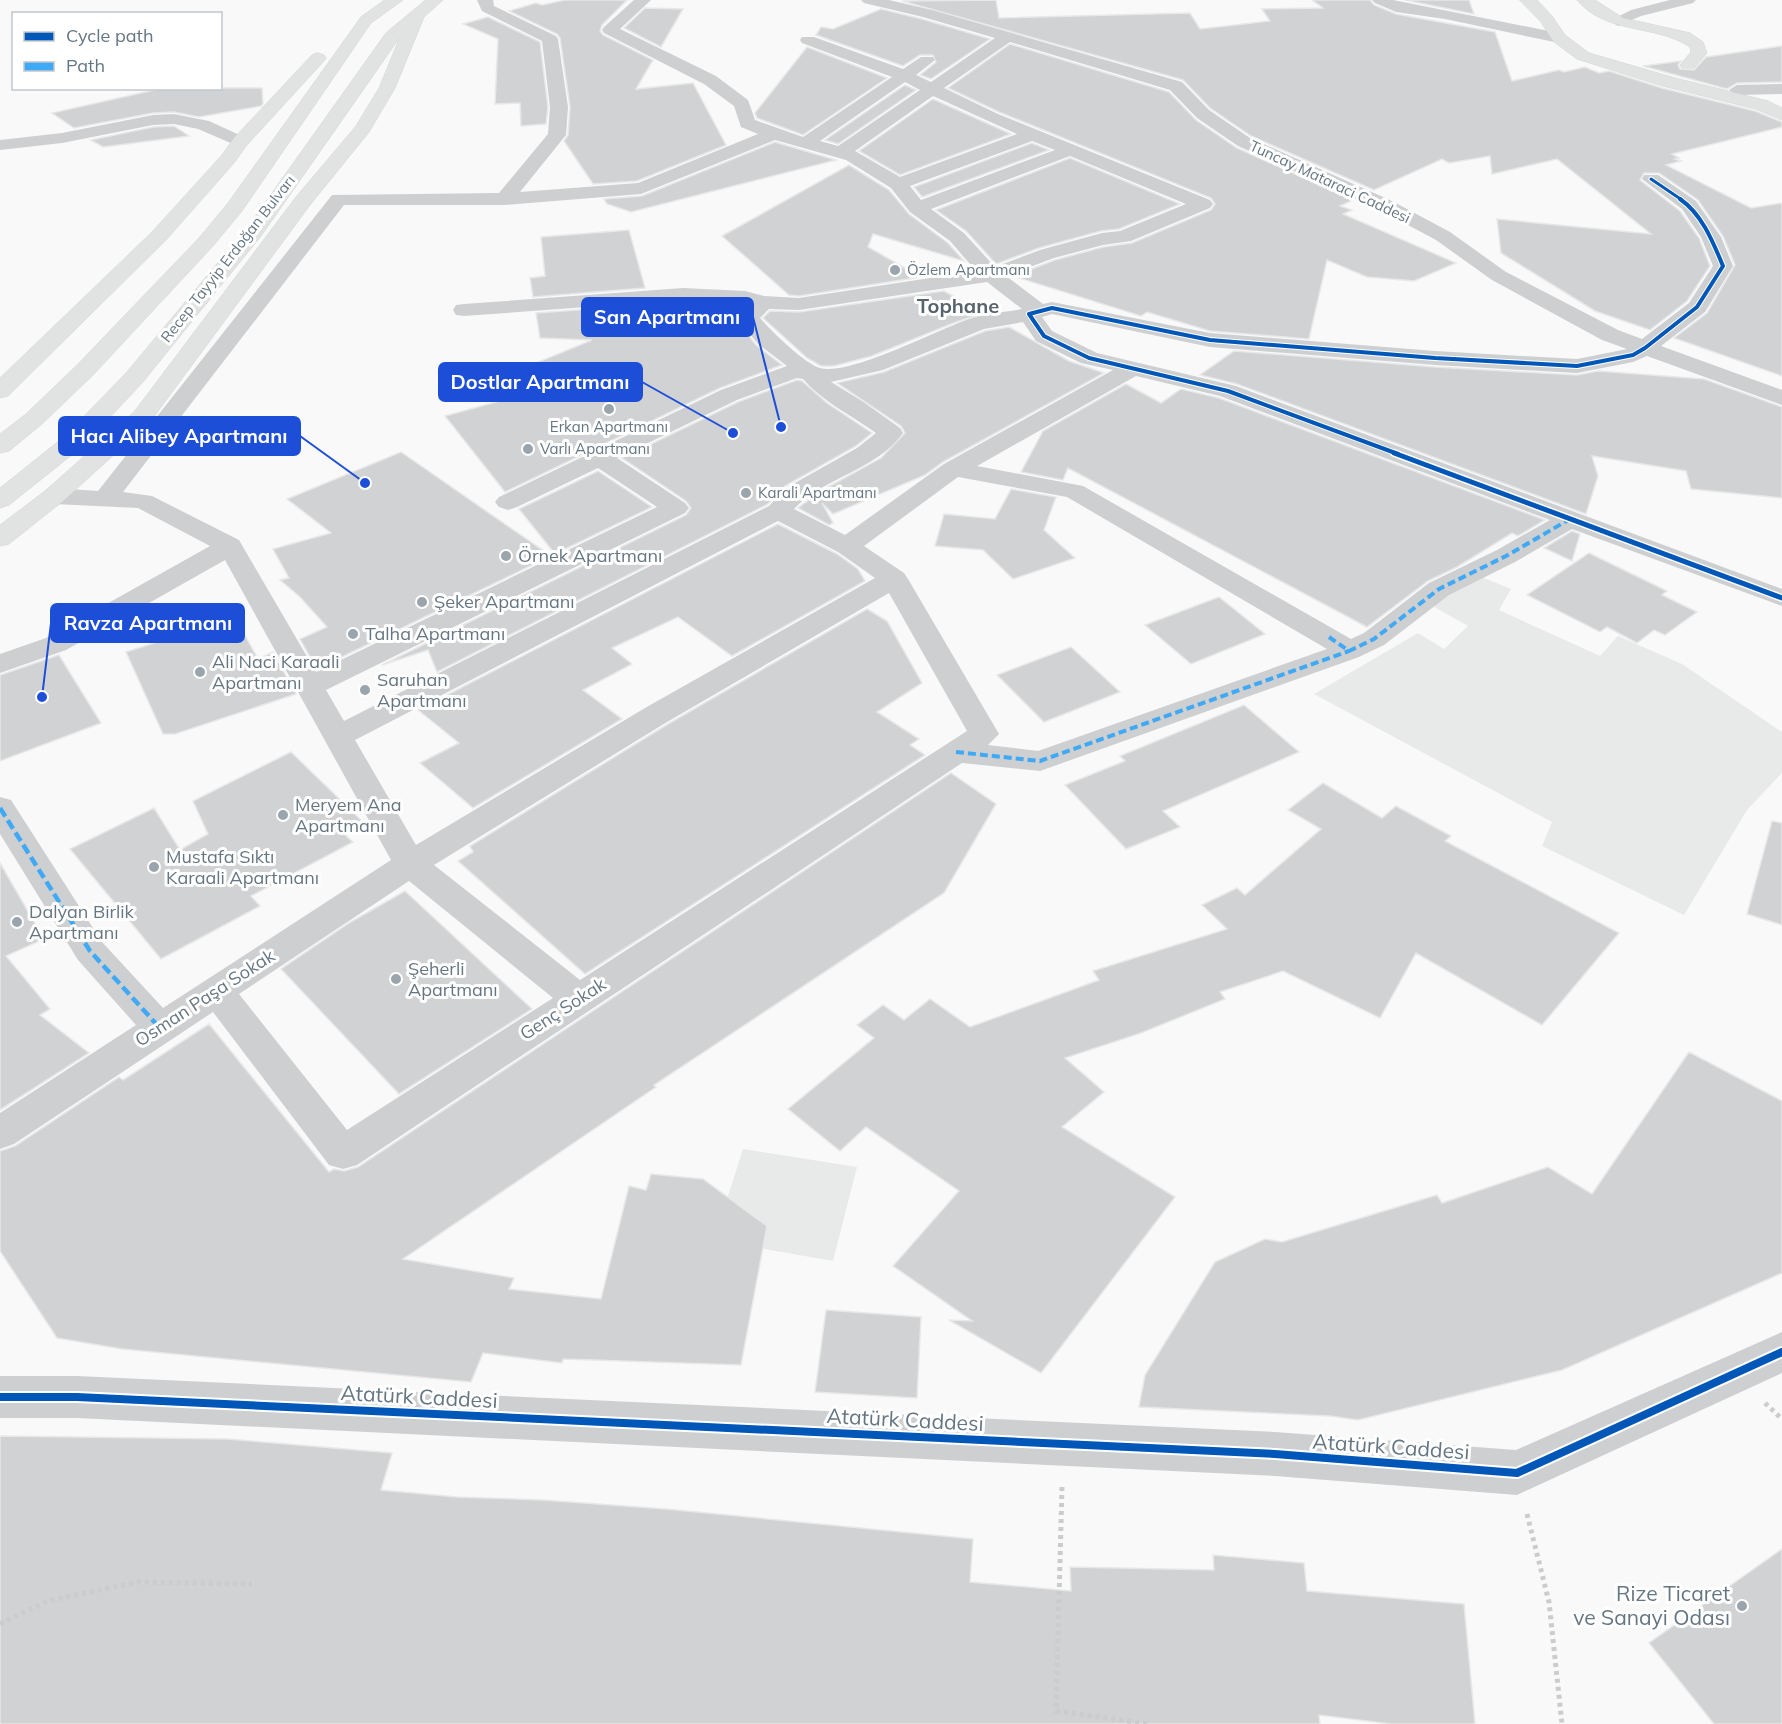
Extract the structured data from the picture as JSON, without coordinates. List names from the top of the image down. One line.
{"streets":{"main road":["Recep Tayyip Erdoğan Bulvarı"],"street":["Tuncay Mataraci Caddesi","Osman Paşa Sokak","Genç Sokak","Atatürk Caddesi"]},"crossings":[["Osman Paşa Sokak","Genç Sokak"]],"districts":["Tophane"],"places":["Özlem Apartmanı","Erkan Apartmanı","San Apartmanı","Dostlar Apartmanı","Varlı Apartmanı","Hacı Alibey Apartmanı","Karali Apartmanı","Örnek Apartmanı","Şeker Apartmanı","Talha Apartmanı","Ali Naci Karaali Apartmanı","Saruhan Apartmanı","Ravza Apartmanı","Meryem Ana Apartmanı","Mustafa Sıktı Karaali Apartmanı","Dalyan Birlik Apartmanı","Şeherli Apartmanı","Rize Ticaret ve Sanayi Odası"],"legend":["Cycle path","Path"]}
